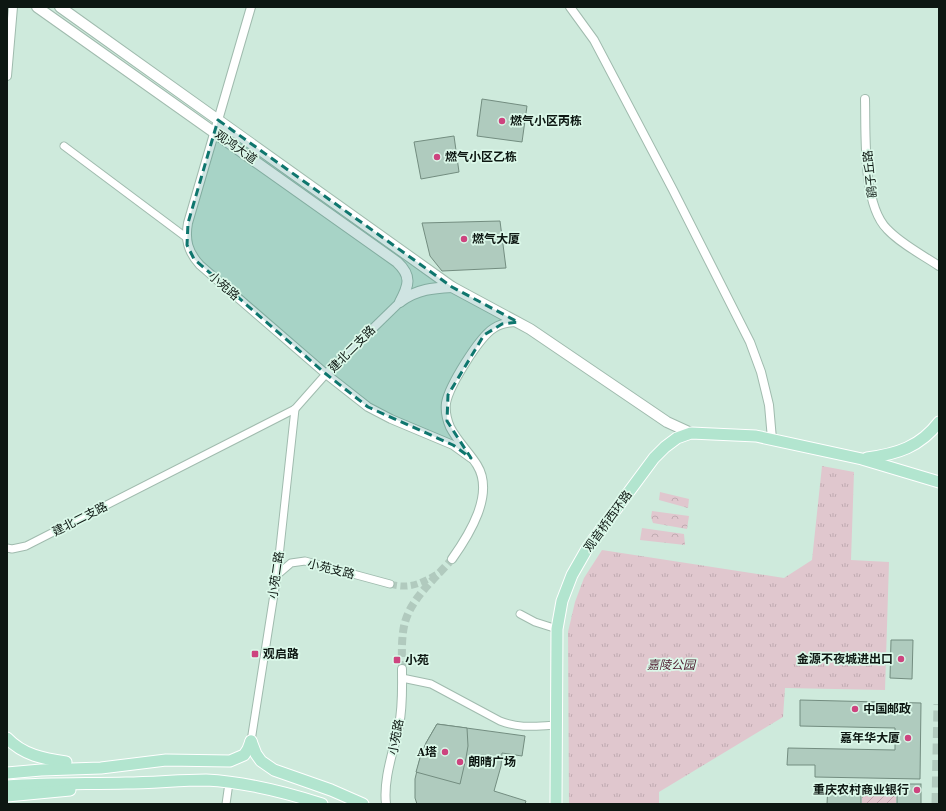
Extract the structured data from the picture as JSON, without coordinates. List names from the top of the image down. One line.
{"streets":{"main road":["观鸿大道","建北二支路","观音桥西环路"],"street":["鹞子丘路","小苑路","小苑支路","小苑二路"]},"crossings":[["观鸿大道","建北二支路"],["小苑路","建北二支路"],["建北二支路","小苑二路"],["小苑支路","小苑二路"]],"parks":["嘉陵公园"],"places":{"other":["燃气小区丙栋","燃气小区乙栋","燃气大厦","金源不夜城进出口","中国邮政","嘉年华大厦","A塔","朗晴广场","重庆农村商业银行"],"transit":["观启路","小苑"]}}
